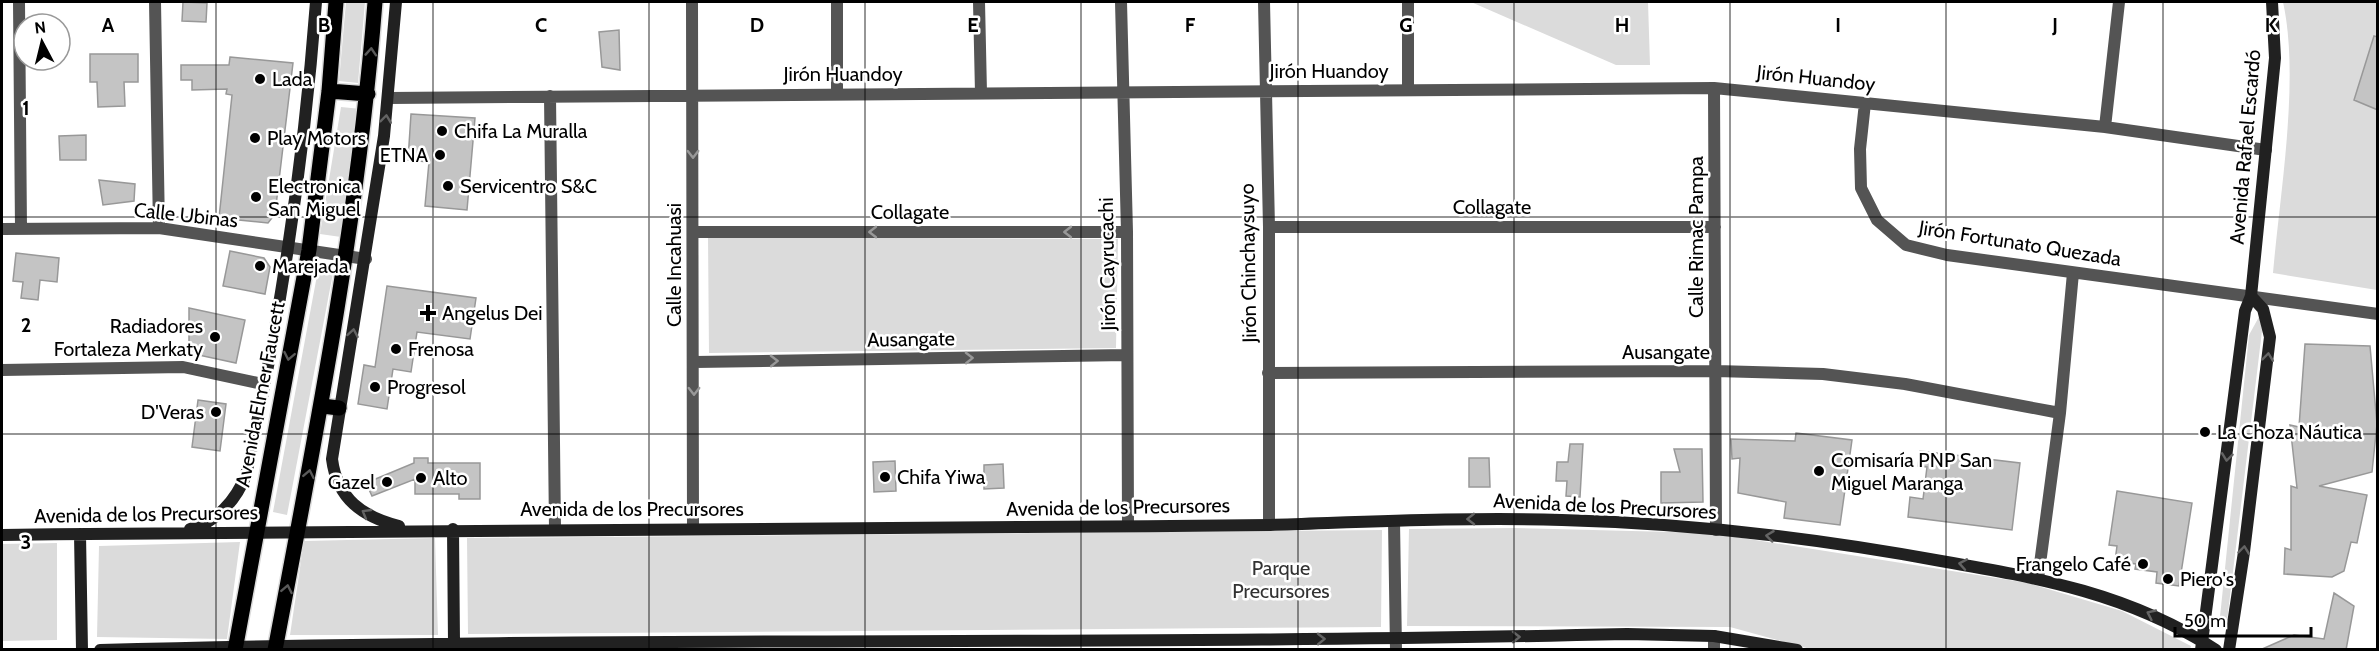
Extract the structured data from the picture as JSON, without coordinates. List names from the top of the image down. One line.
{"streets":{"main road":["Avenida Rafael Escardó","Avenida Elmer Faucett","Avenida de los Precursores"],"street":["Jirón Huandoy","Collagate","Calle Ubinas","Calle Rimac Pampa","Jirón Fortunato Quezada","Jirón Chinchaysuyo","Jirón Cayrucachi","Calle Incahuasi","Ausangate"]},"crossings":[["Jirón Huandoy","Avenida Rafael Escardó"],["Jirón Huandoy","Calle Rimac Pampa"],["Jirón Huandoy","Jirón Fortunato Quezada"],["Jirón Huandoy","Jirón Chinchaysuyo"],["Jirón Huandoy","Jirón Cayrucachi"],["Jirón Huandoy","Calle Incahuasi"],["Avenida Rafael Escardó","Jirón Fortunato Quezada"],["Avenida Rafael Escardó","Avenida de los Precursores"],["Collagate","Calle Rimac Pampa"],["Collagate","Jirón Chinchaysuyo"],["Collagate","Jirón Cayrucachi"],["Collagate","Calle Incahuasi"],["Calle Ubinas","Avenida Elmer Faucett"],["Calle Rimac Pampa","Ausangate"],["Calle Rimac Pampa","Avenida de los Precursores"],["Jirón Chinchaysuyo","Ausangate"],["Jirón Chinchaysuyo","Avenida de los Precursores"],["Jirón Cayrucachi","Ausangate"],["Jirón Cayrucachi","Avenida de los Precursores"],["Calle Incahuasi","Ausangate"],["Calle Incahuasi","Avenida de los Precursores"],["Avenida Elmer Faucett","Avenida de los Precursores"]],"one_way":["Collagate","Calle Incahuasi","Ausangate","Avenida de los Precursores"],"parks":["Parque Precursores"],"places":{"other":["Lada","Chifa La Muralla","Play Motors","ETNA","Servicentro S&C","Electronica San Miguel","Marejada","Radiadores Fortaleza Merkaty","Frenosa","Progresol","D'Veras","La Choza Náutica","Comisaría PNP San Miguel Maranga","Chifa Yiwa","Alto","Gazel","Frangelo Café","Piero's"],"health":["Angelus Dei"]},"scale_bar":"50 m","north":"top","grid":{"columns":["A","B","C","D","E","F","G","H","I","J","K"],"rows":["1","2","3"]}}
